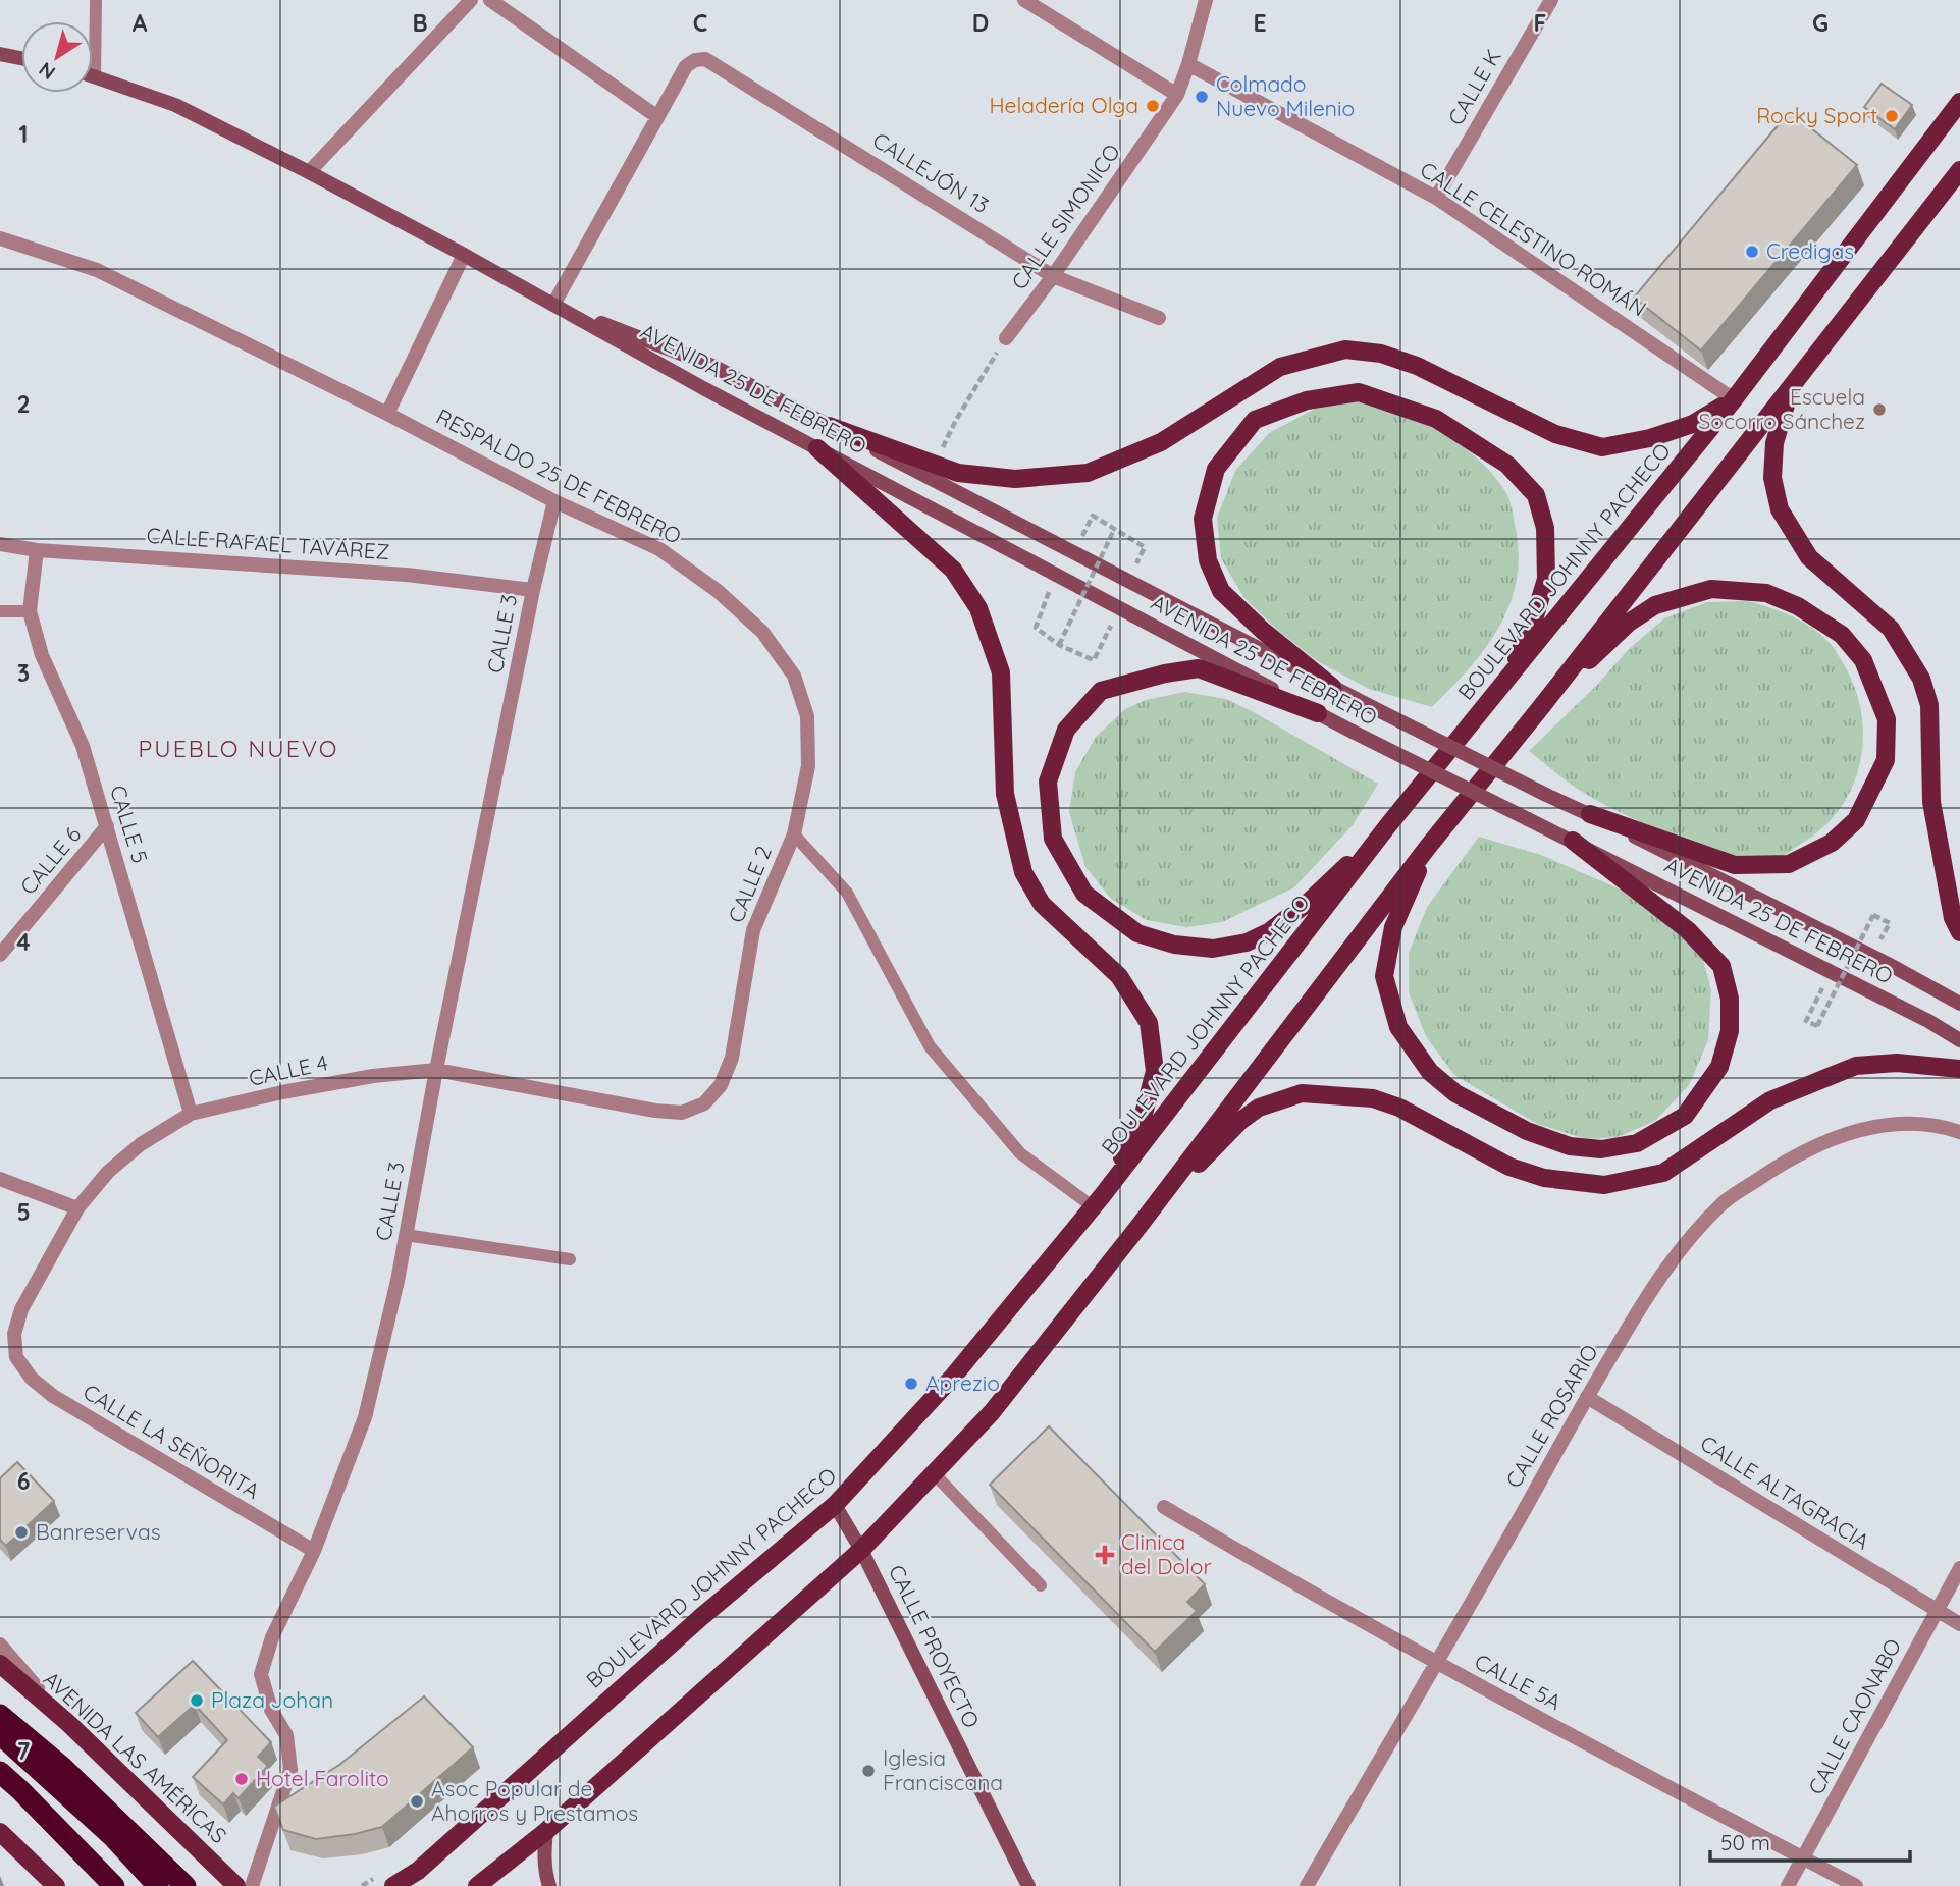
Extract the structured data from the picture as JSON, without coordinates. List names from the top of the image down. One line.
{"streets":{"main road":["AVENIDA 25 DE FEBRERO","BOULEVARD JOHNNY PACHECO","CALLE PROYECTO","AVENIDA LAS AMÉRICAS"],"street":["CALLE K","CALLEJÓN 13","CALLE SIMONICO","CALLE CELESTINO ROMÁN","RESPALDO 25 DE FEBRERO","CALLE RAFAEL TAVÁREZ","CALLE 3","CALLE 5","CALLE 6","CALLE 2","CALLE 4","CALLE ROSARIO","CALLE LA SEÑORITA","CALLE ALTAGRACIA","CALLE 5A","CALLE CAONABO"]},"crossings":[["CALLE K","CALLE CELESTINO ROMÁN"],["CALLEJÓN 13","CALLE SIMONICO"],["CALLE SIMONICO","CALLE CELESTINO ROMÁN"],["CALLE CELESTINO ROMÁN","BOULEVARD JOHNNY PACHECO"],["RESPALDO 25 DE FEBRERO","CALLE 3"],["RESPALDO 25 DE FEBRERO","CALLE 2"],["CALLE RAFAEL TAVÁREZ","CALLE 3"],["CALLE RAFAEL TAVÁREZ","CALLE 5"],["BOULEVARD JOHNNY PACHECO","CALLE PROYECTO"],["CALLE 3","CALLE 4"],["CALLE 3","CALLE LA SEÑORITA"],["CALLE 5","CALLE 6"],["CALLE 5","CALLE 4"],["CALLE 2","CALLE 4"],["CALLE 4","CALLE LA SEÑORITA"],["CALLE ROSARIO","CALLE ALTAGRACIA"],["CALLE ROSARIO","CALLE 5A"],["CALLE ALTAGRACIA","CALLE CAONABO"],["CALLE 5A","CALLE CAONABO"]],"districts":["PUEBLO NUEVO"],"places":{"other":["Colmado Nuevo Milenio","Heladería Olga","Rocky Sport","Credigas","Escuela Socorro Sánchez","Aprezio","Banreservas","Plaza Johan","Iglesia Franciscana","Hotel Farolito","Asoc Popular de Ahorros y Prestamos"],"health":["Clinica del Dolor"]},"scale_bar":"50 m","north":"bottom left","grid":{"columns":["A","B","C","D","E","F","G"],"rows":["1","2","3","4","5","6","7"]}}
